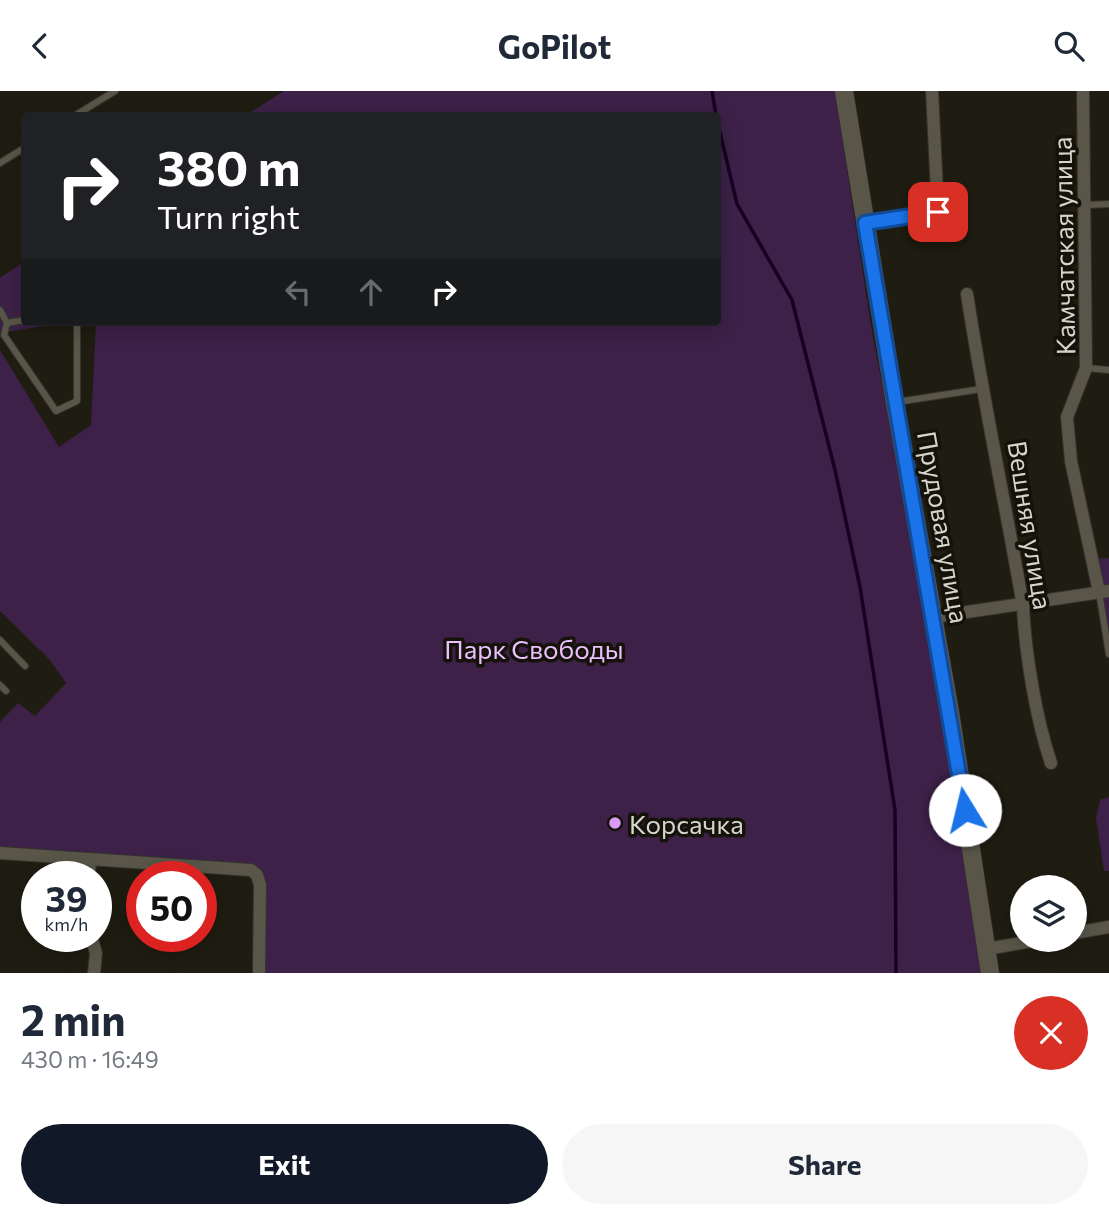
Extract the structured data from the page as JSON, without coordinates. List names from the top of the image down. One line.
{"streets":{"main road":["Прудовая улица"],"street":["Камчатская улица","Вешняя улица"]},"parks":["Парк Свободы"],"places":["Корсачка"],"page":{"header":"GoPilot","turn":["380 m","Turn right"],"speed":"39 km/h","limit":"50","heading":["2 min","430 m · 16:49"],"buttons":["Exit","Share"]}}
